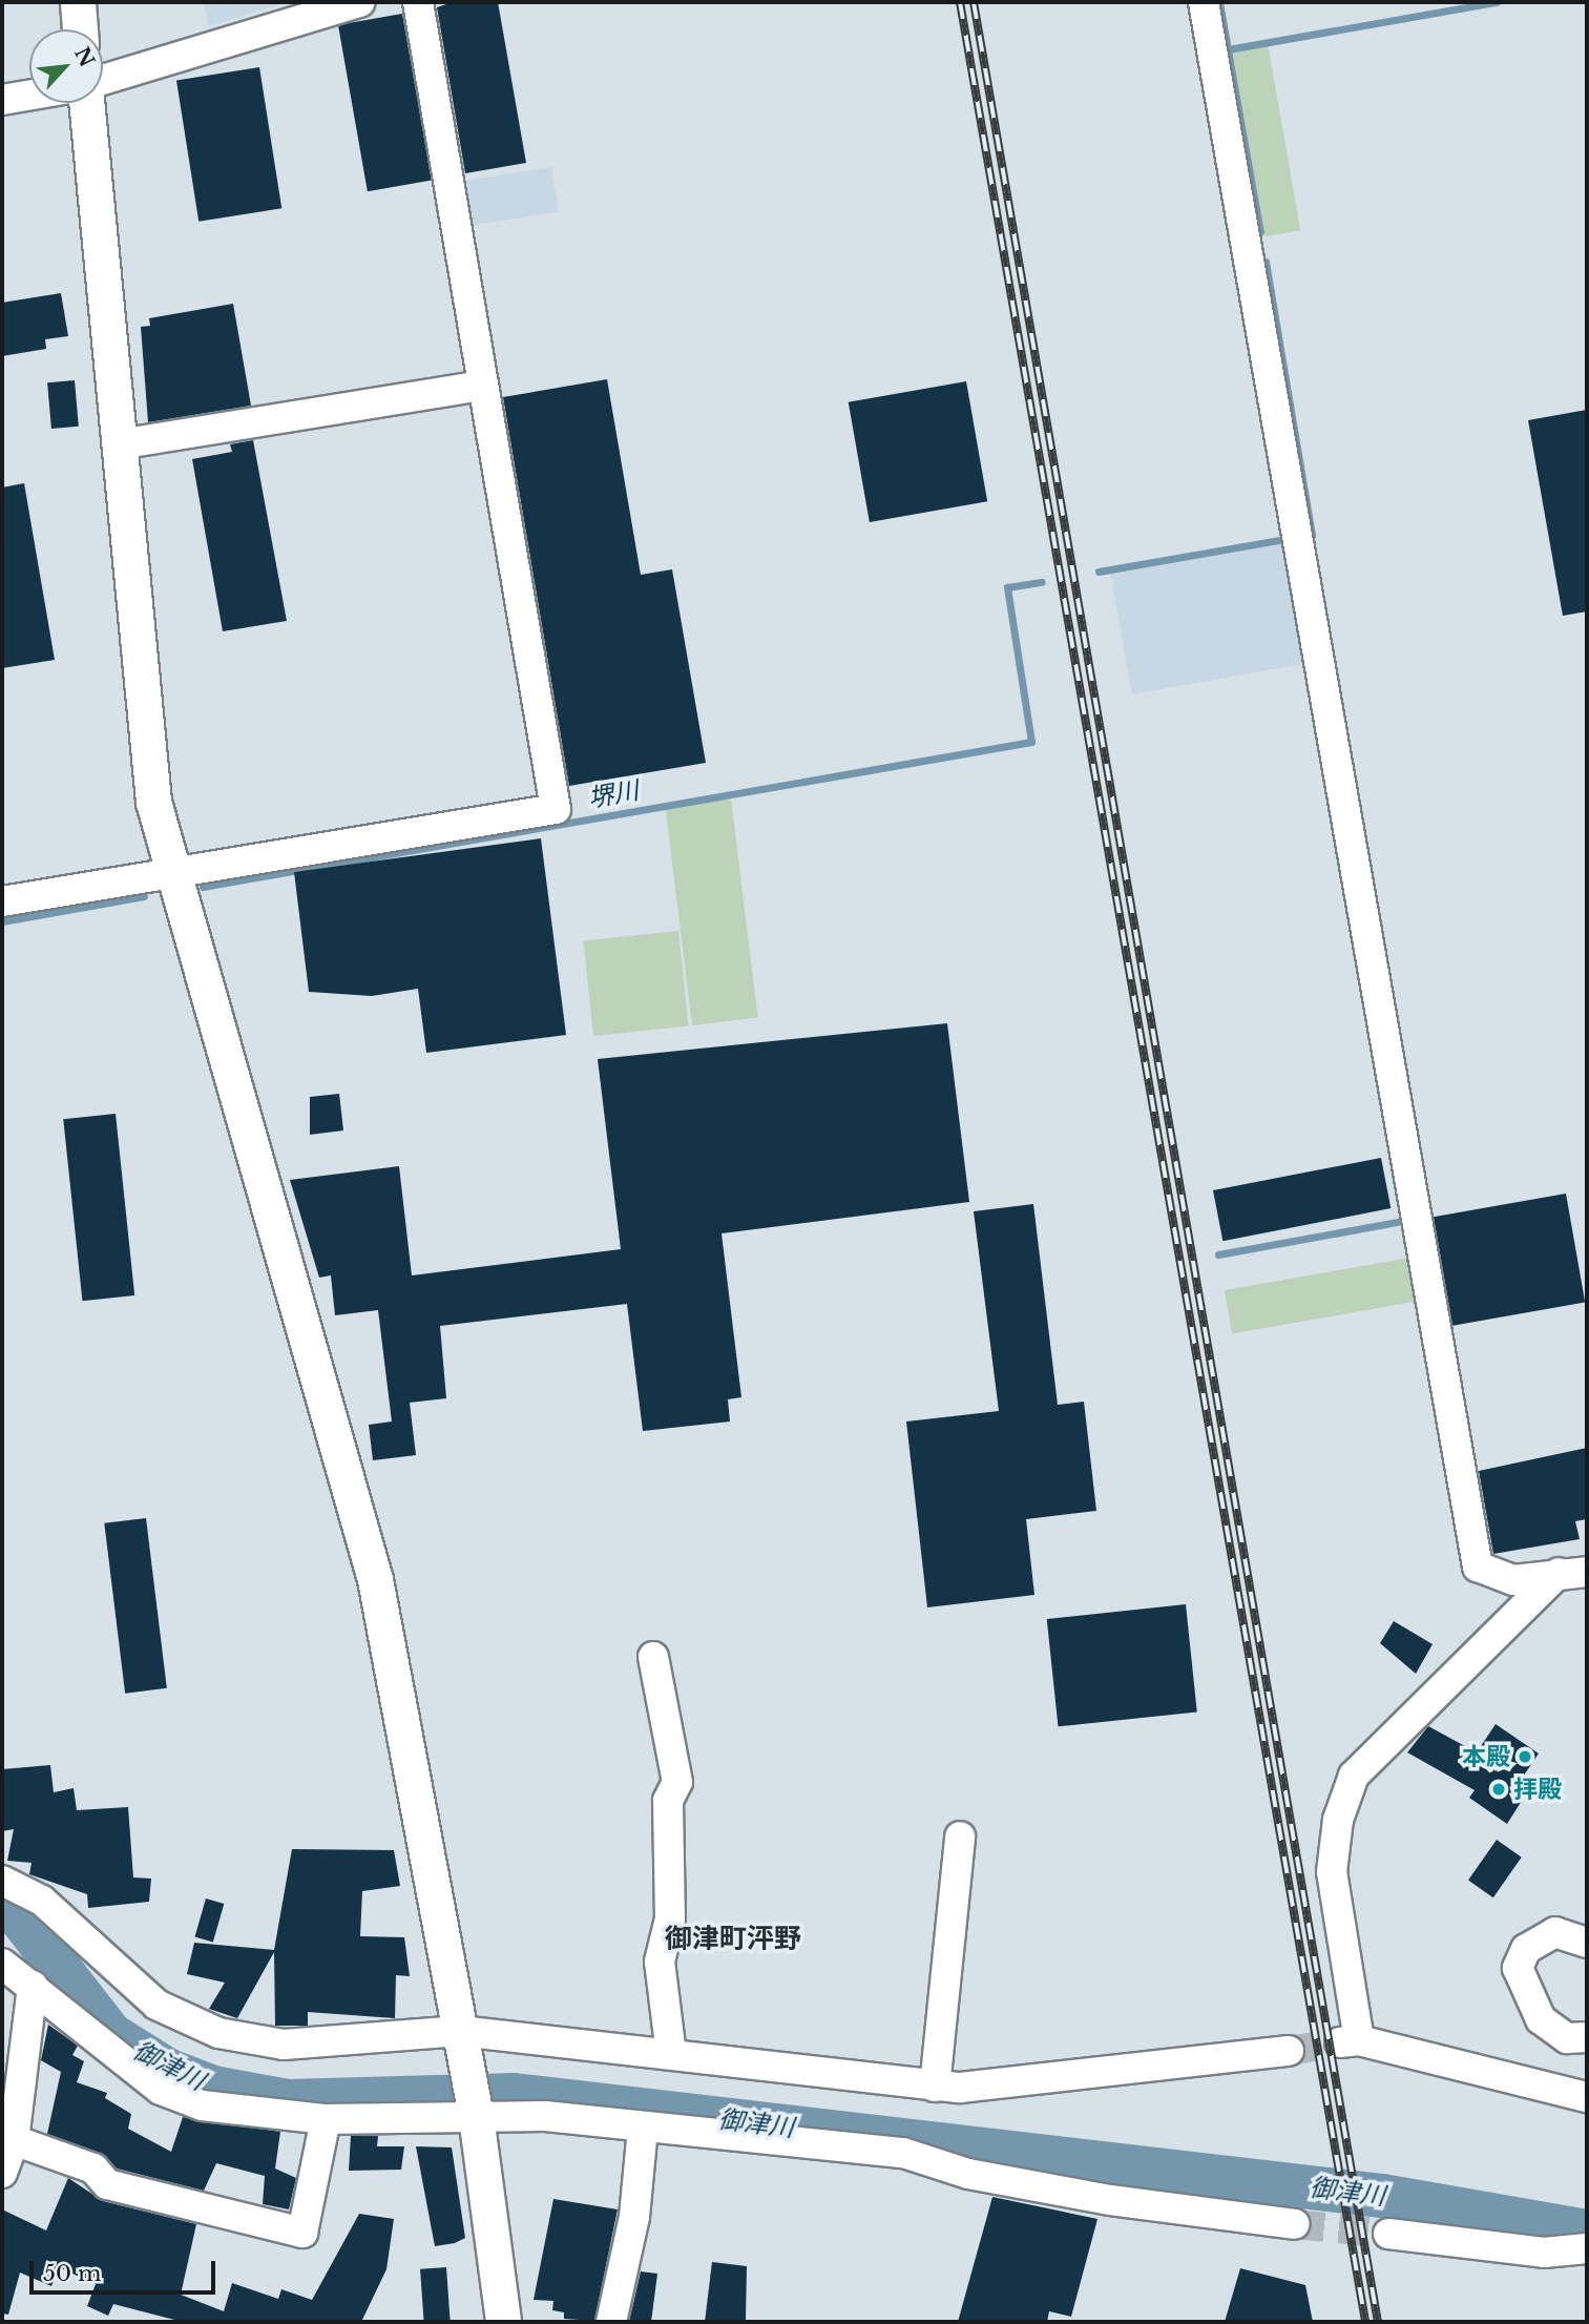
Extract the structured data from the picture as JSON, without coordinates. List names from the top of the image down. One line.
{"districts":["御津町泙野"],"water":["堺川","御津川"],"places":["本殿","拝殿"],"scale_bar":"50 m","north":"top right"}
